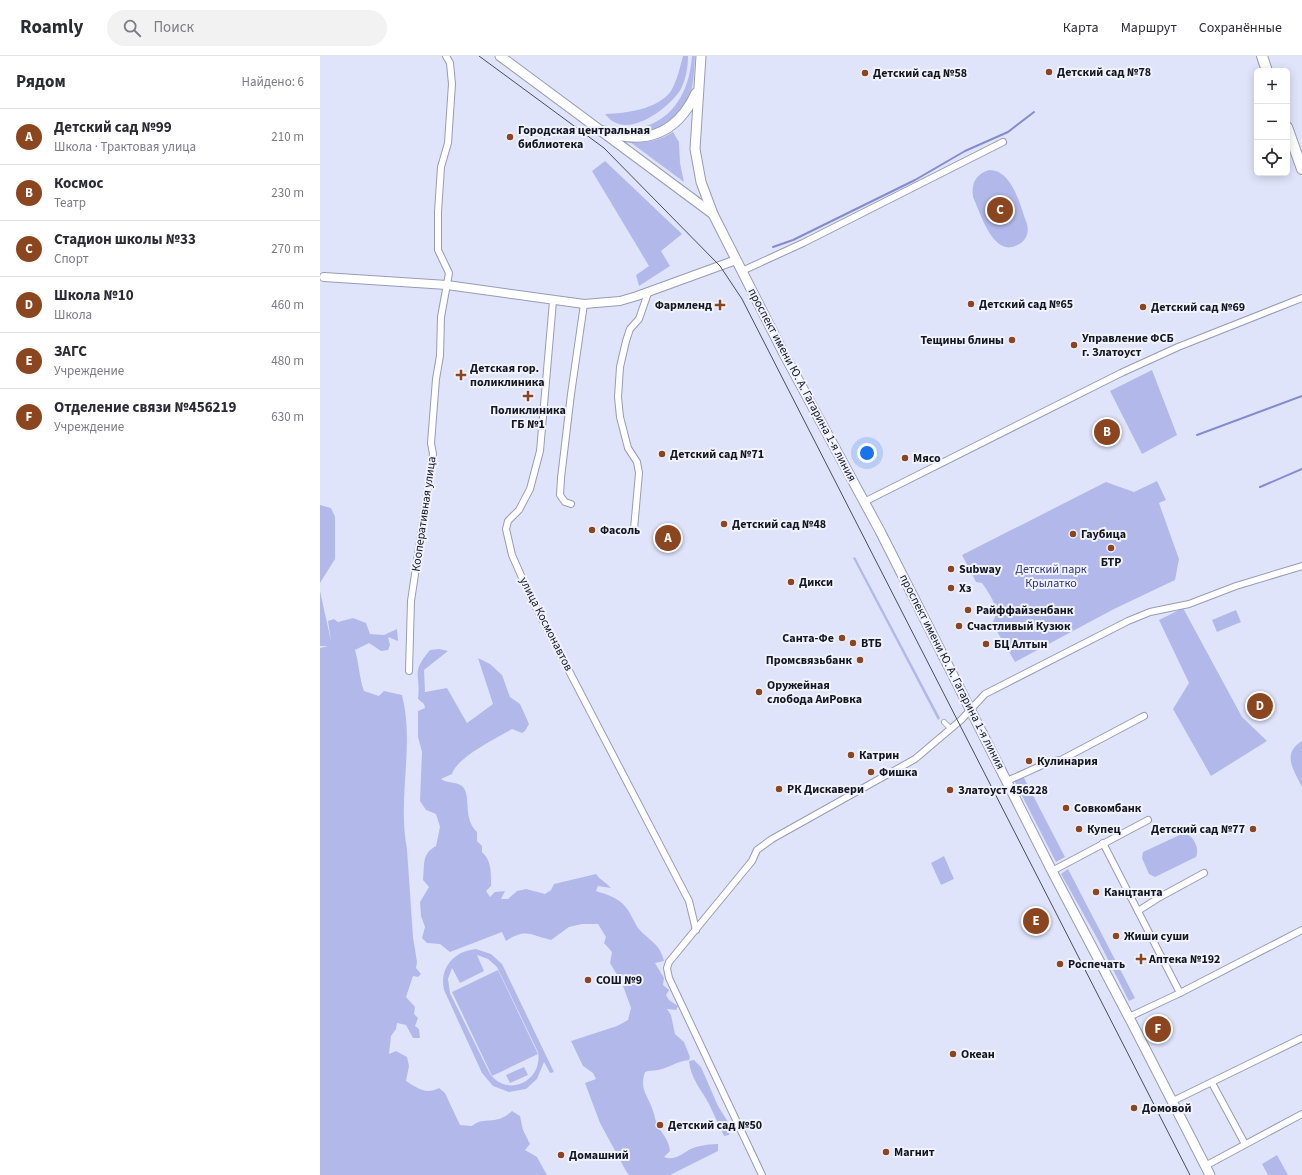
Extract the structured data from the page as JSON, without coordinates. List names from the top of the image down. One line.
{"streets":{"main road":["проспект имени Ю. А. Гагарина 1-я линия"],"street":["Кооперативная улица","улица Космонавтов"]},"parks":["Детский парк Крылатко"],"places":{"other":["Детский сад №78","Детский сад №58","Городская центральная библиотека","Детский сад №65","Детский сад №69","Тещины блины","Управление ФСБ г. Златоуст","Детский сад №71","Мясо","Детский сад №48","Фасоль","Гаубица","БТР","Subway","Дикси","Хз","Райффайзенбанк","Счастливый Кузюк","Санта-Фе","ВТБ","БЦ Алтын","Промсвязьбанк","Оружейная слобода АиРовка","Катрин","Кулинария","Фишка","РК Дискавери","Златоуст 456228","Совкомбанк","Купец","Детский сад №77","Канцтанта","Жиши суши","Роспечать","СОШ №9","Океан","Домовой","Детский сад №50","Магнит","Домашний"],"health":["Фармленд","Детская гор. поликлиника","Поликлиника ГБ №1","Аптека №192"]},"page":{"header":"Roamly","search":"Поиск","nav":["Карта","Маршрут","Сохранённые"],"heading":["Рядом","Найдено: 6"],"map_buttons":["+","−"],"list":[{"mark":"A","name":"Детский сад №99","note":"Школа · Трактовая улица","value":"210 m"},{"mark":"B","name":"Космос","note":"Театр","value":"230 m"},{"mark":"C","name":"Стадион школы №33","note":"Спорт","value":"270 m"},{"mark":"D","name":"Школа №10","note":"Школа","value":"460 m"},{"mark":"E","name":"ЗАГС","note":"Учреждение","value":"480 m"},{"mark":"F","name":"Отделение связи №456219","note":"Учреждение","value":"630 m"}],"pins":["C","B","A","D","E","F"]}}
